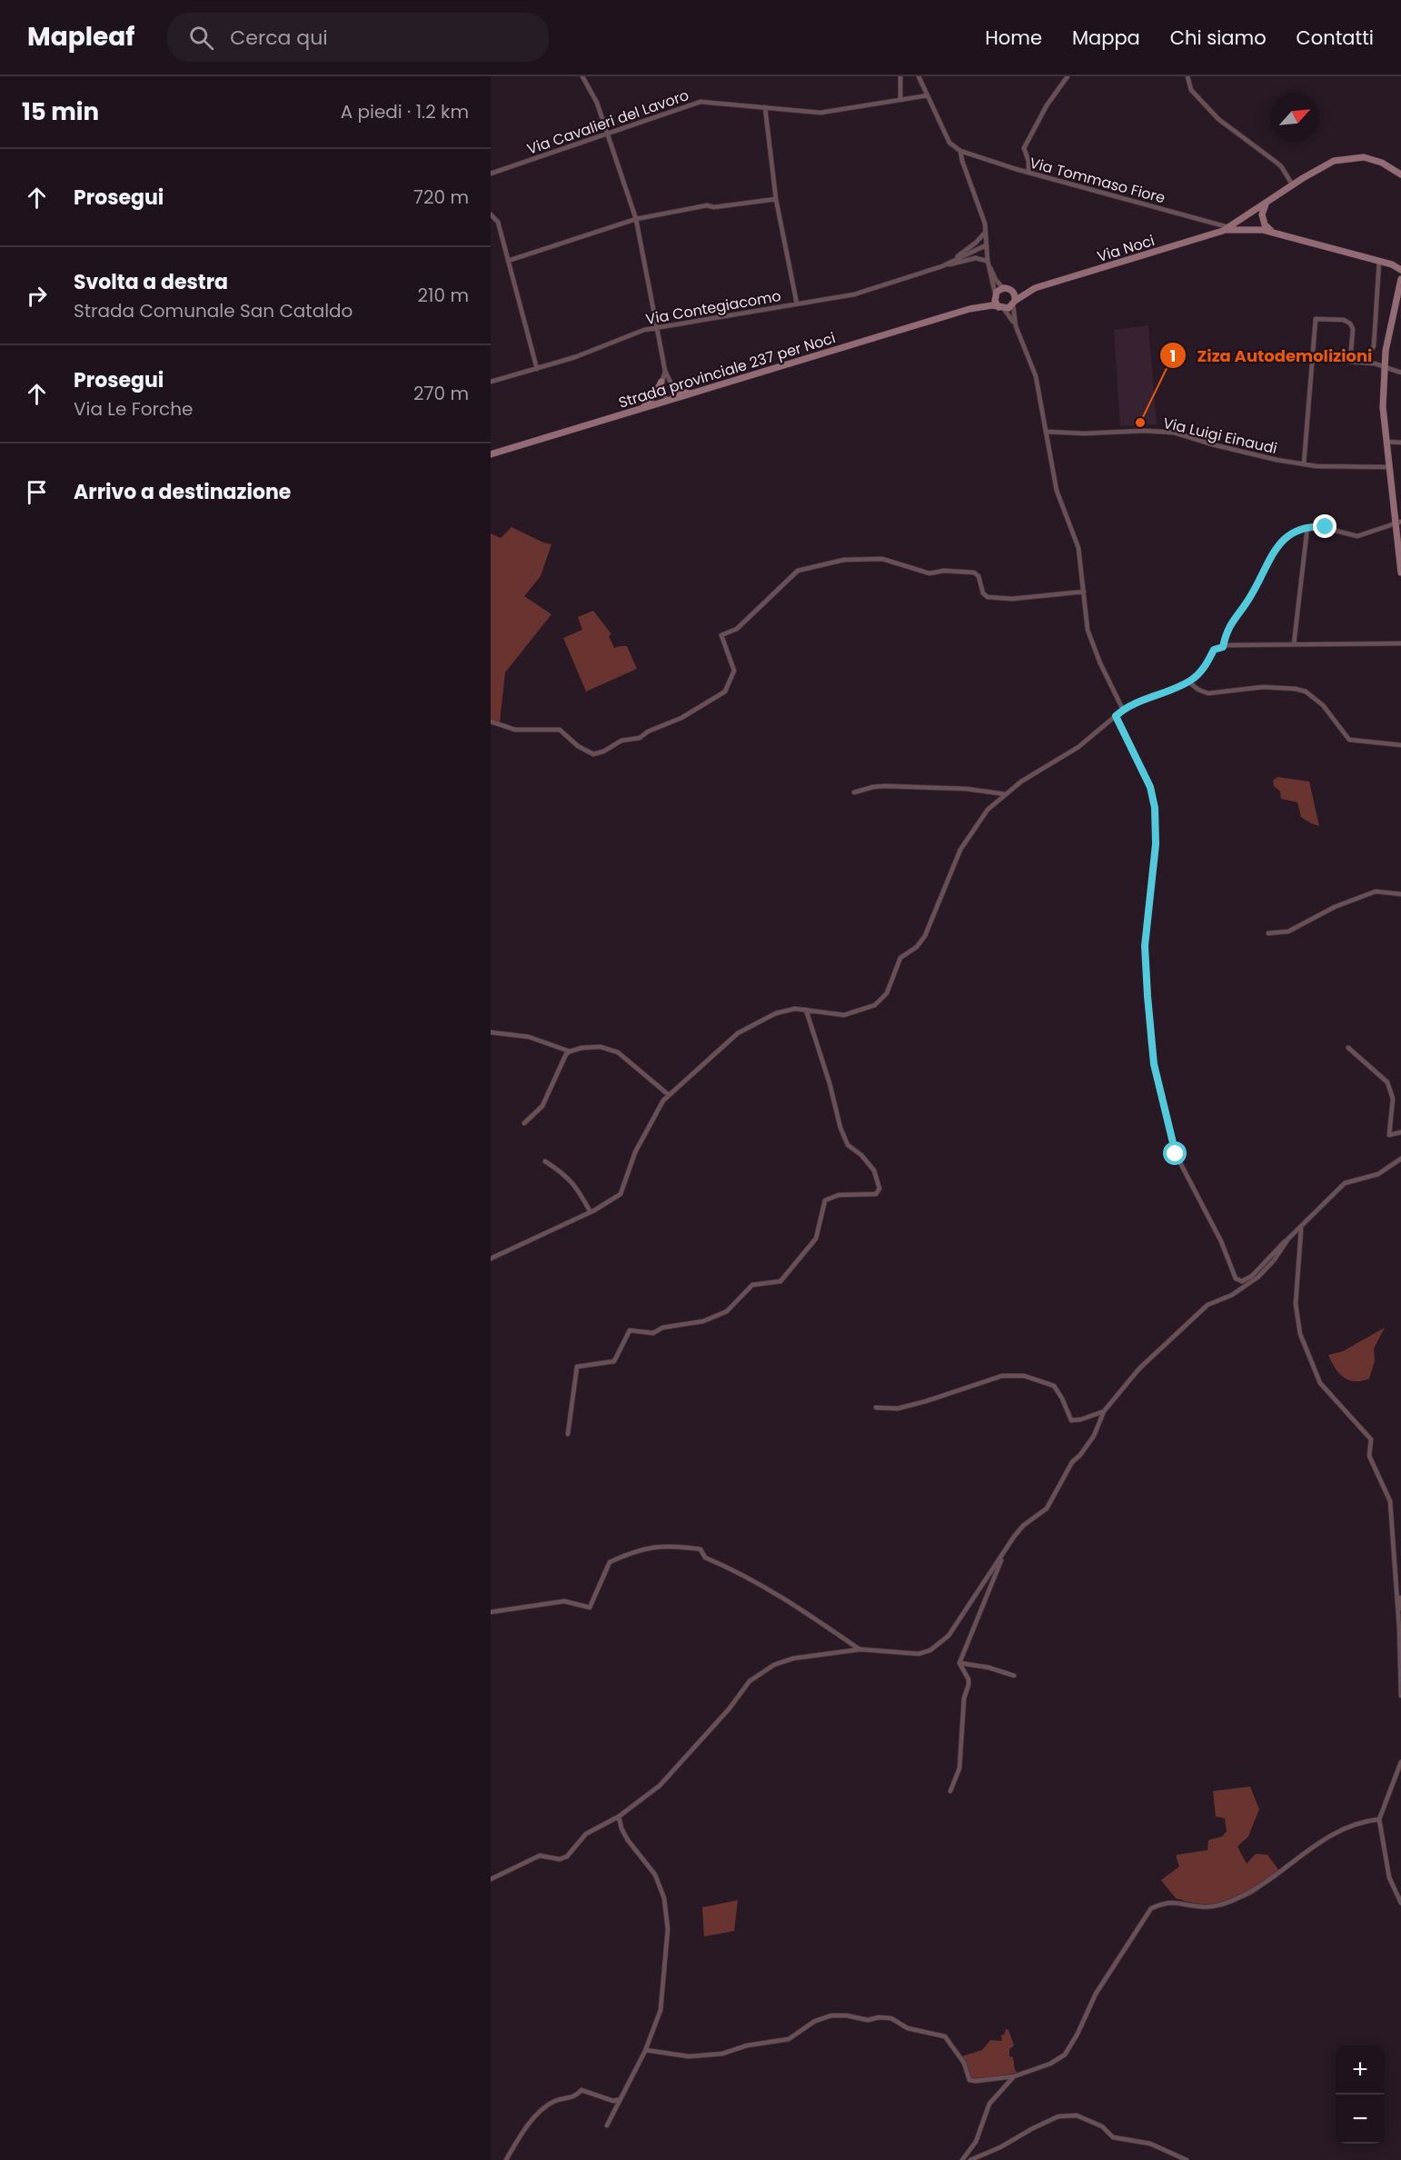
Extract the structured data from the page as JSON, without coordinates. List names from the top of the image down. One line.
{"streets":{"main road":["Via Noci","Strada provinciale 237 per Noci"],"street":["Via Cavalieri del Lavoro","Via Tommaso Fiore","Via Contegiacomo","Via Luigi Einaudi"]},"crossings":[["Via Tommaso Fiore","Via Noci"],["Via Noci","Strada provinciale 237 per Noci"]],"places":["Ziza Autodemolizioni"],"north":"top right","page":{"header":"Mapleaf","search":"Cerca qui","nav":["Home","Mappa","Chi siamo","Contatti"],"heading":["15 min","A piedi · 1.2 km"],"list":[["Prosegui","720 m"],["Svolta a destra","Strada Comunale San Cataldo","210 m"],["Prosegui","Via Le Forche","270 m"],"Arrivo a destinazione"],"map_buttons":["+","−"]}}
